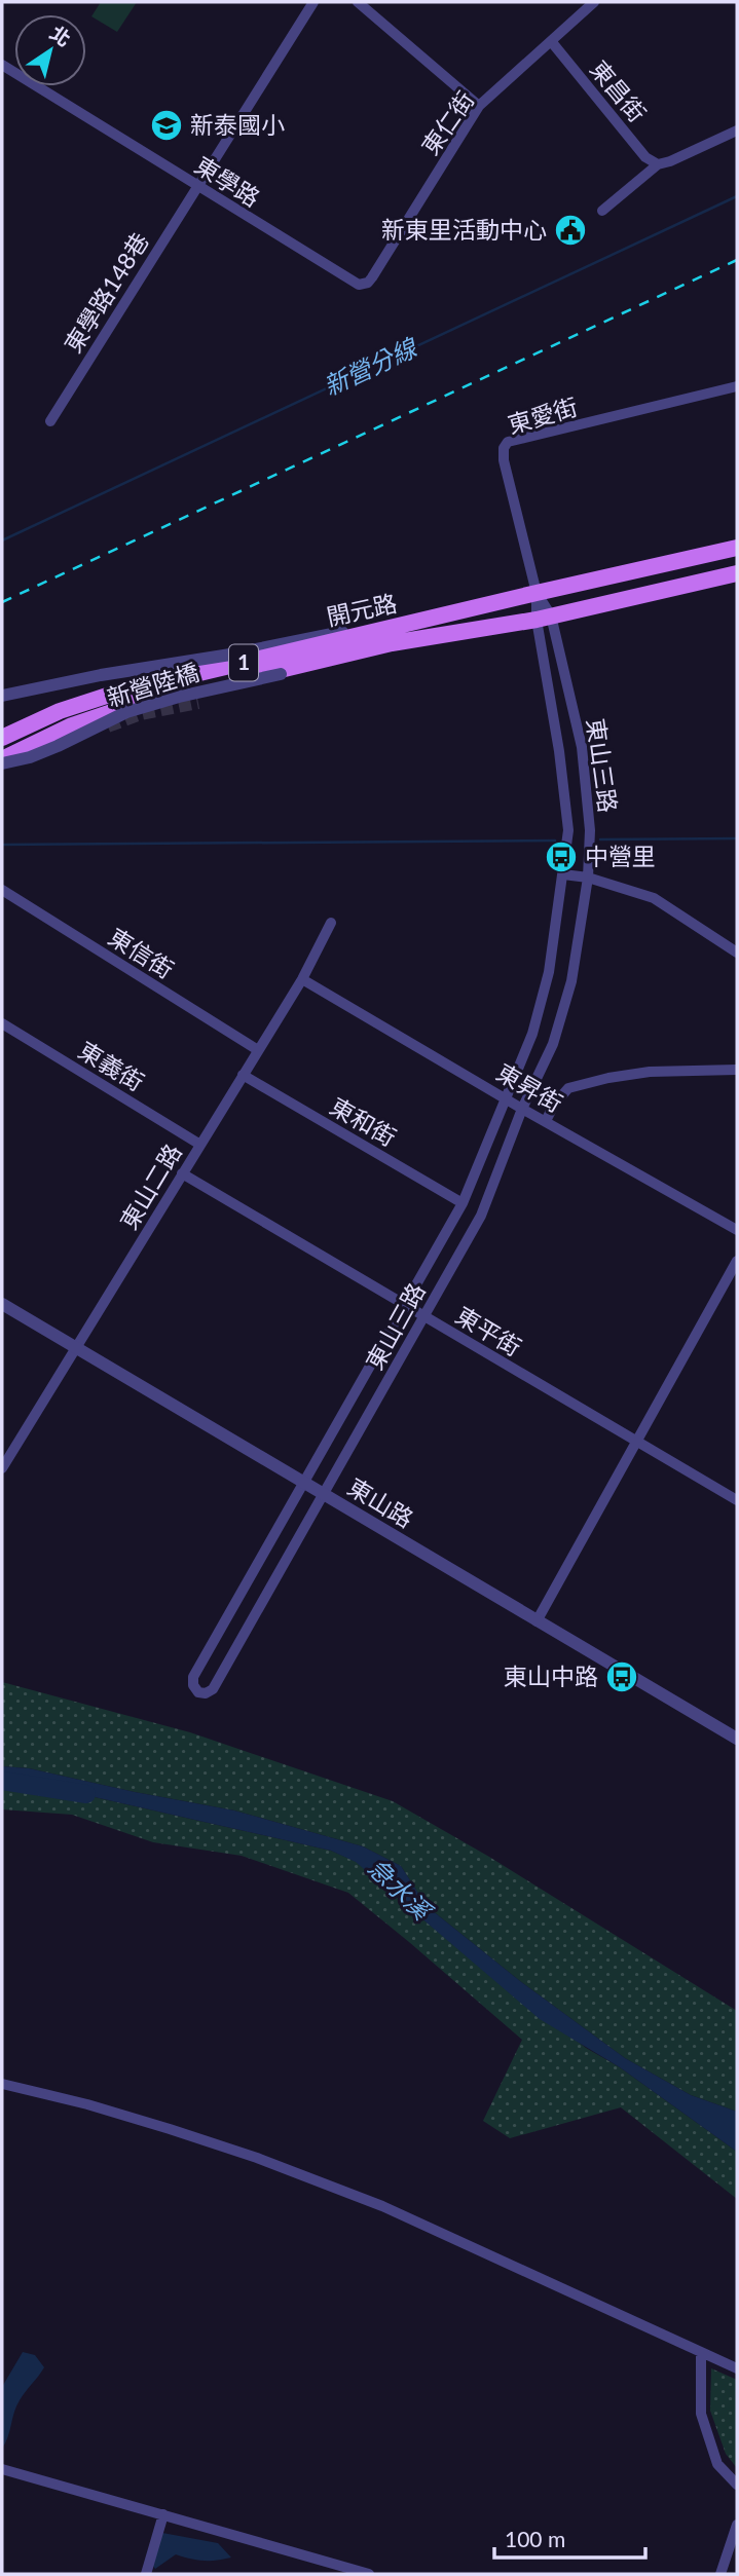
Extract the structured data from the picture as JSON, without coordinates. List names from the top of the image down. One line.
{"streets":{"main road":["開元路","1"],"street":["東昌街","東仁街","東學路","東學路148巷","東愛街","新營陸橋","東山三路","東信街","東義街","東昇街","東和街","東山二路","東平街","東山路"]},"crossings":[["東昌街","東仁街"],["東仁街","東學路"],["東學路","東學路148巷"],["東愛街","開元路"],["東愛街","東山三路"],["開元路","新營陸橋"],["開元路","東山三路"],["東山三路","東昇街"],["東山三路","東和街"],["東山三路","東平街"],["東山三路","東山路"],["東信街","東山二路"],["東義街","東山二路"],["東昇街","東山二路"],["東和街","東山二路"],["東山二路","東平街"],["東山二路","東山路"]],"water":["新營分線","急水溪"],"places":{"school or university":["新泰國小"],"public building":["新東里活動中心"],"bus stop":["中營里","東山中路"]},"scale_bar":"100 m","north":"top right"}
